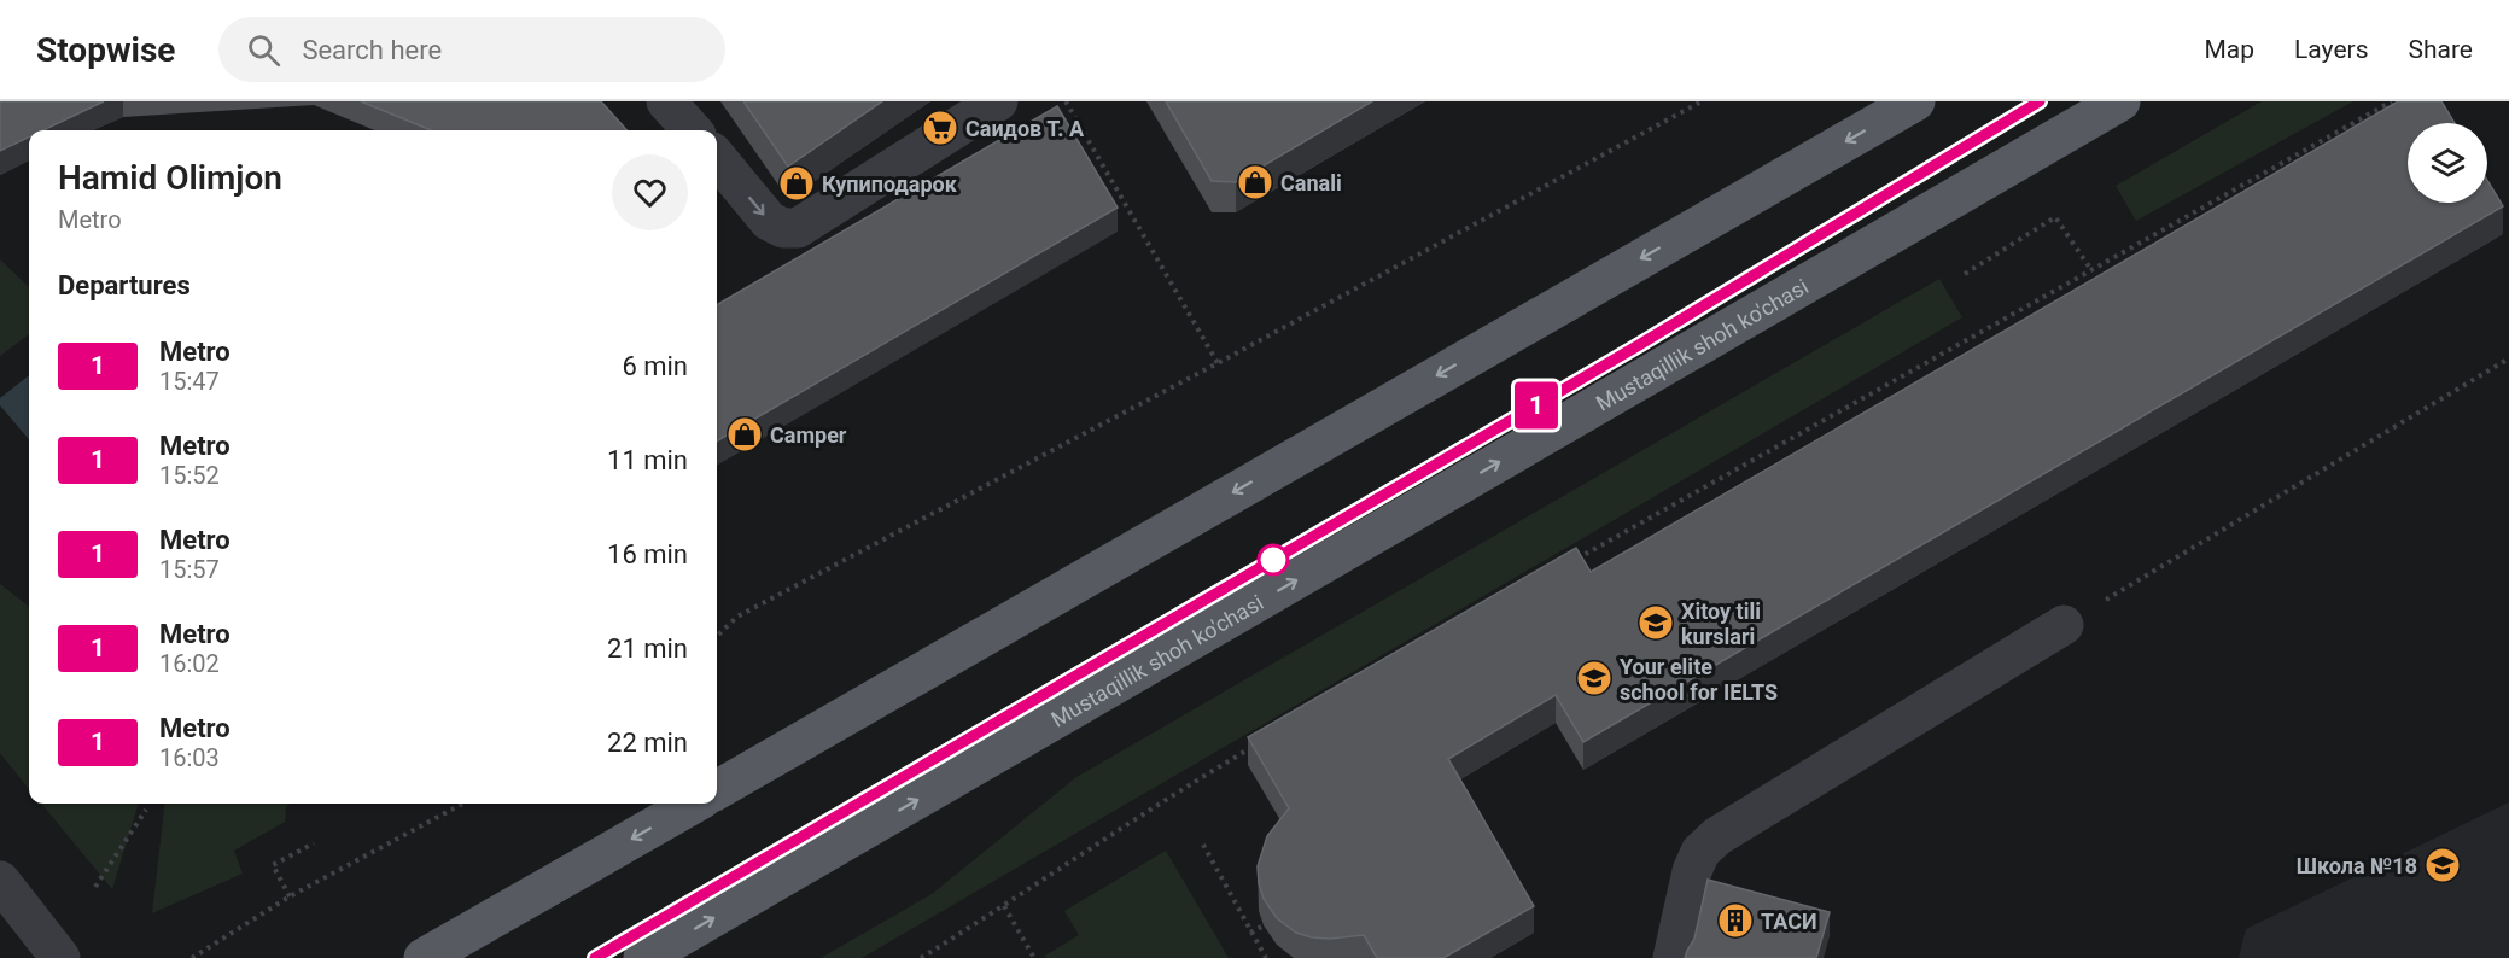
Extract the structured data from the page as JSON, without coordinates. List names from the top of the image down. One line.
{"streets":{"main road":["Mustaqillik shoh ko'chasi"]},"places":{"supermarket":["Саидов Т. А"],"shop":["Canali","Купиподарок","Camper"],"school or university":["Xitoy tili kurslari","Your elite school for IELTS","Школа №18"],"building":["ТАСИ"]},"lines":["metro line 1"],"page":{"header":"Stopwise","search":"Search here","nav":["Map","Layers","Share"],"on_map":"1","heading":[["Hamid Olimjon","Metro"],"Departures"],"list":[{"mark":"1","name":"Metro","note":"15:47","value":"6 min"},{"mark":"1","name":"Metro","note":"15:52","value":"11 min"},{"mark":"1","name":"Metro","note":"15:57","value":"16 min"},{"mark":"1","name":"Metro","note":"16:02","value":"21 min"},{"mark":"1","name":"Metro","note":"16:03","value":"22 min"}]}}
